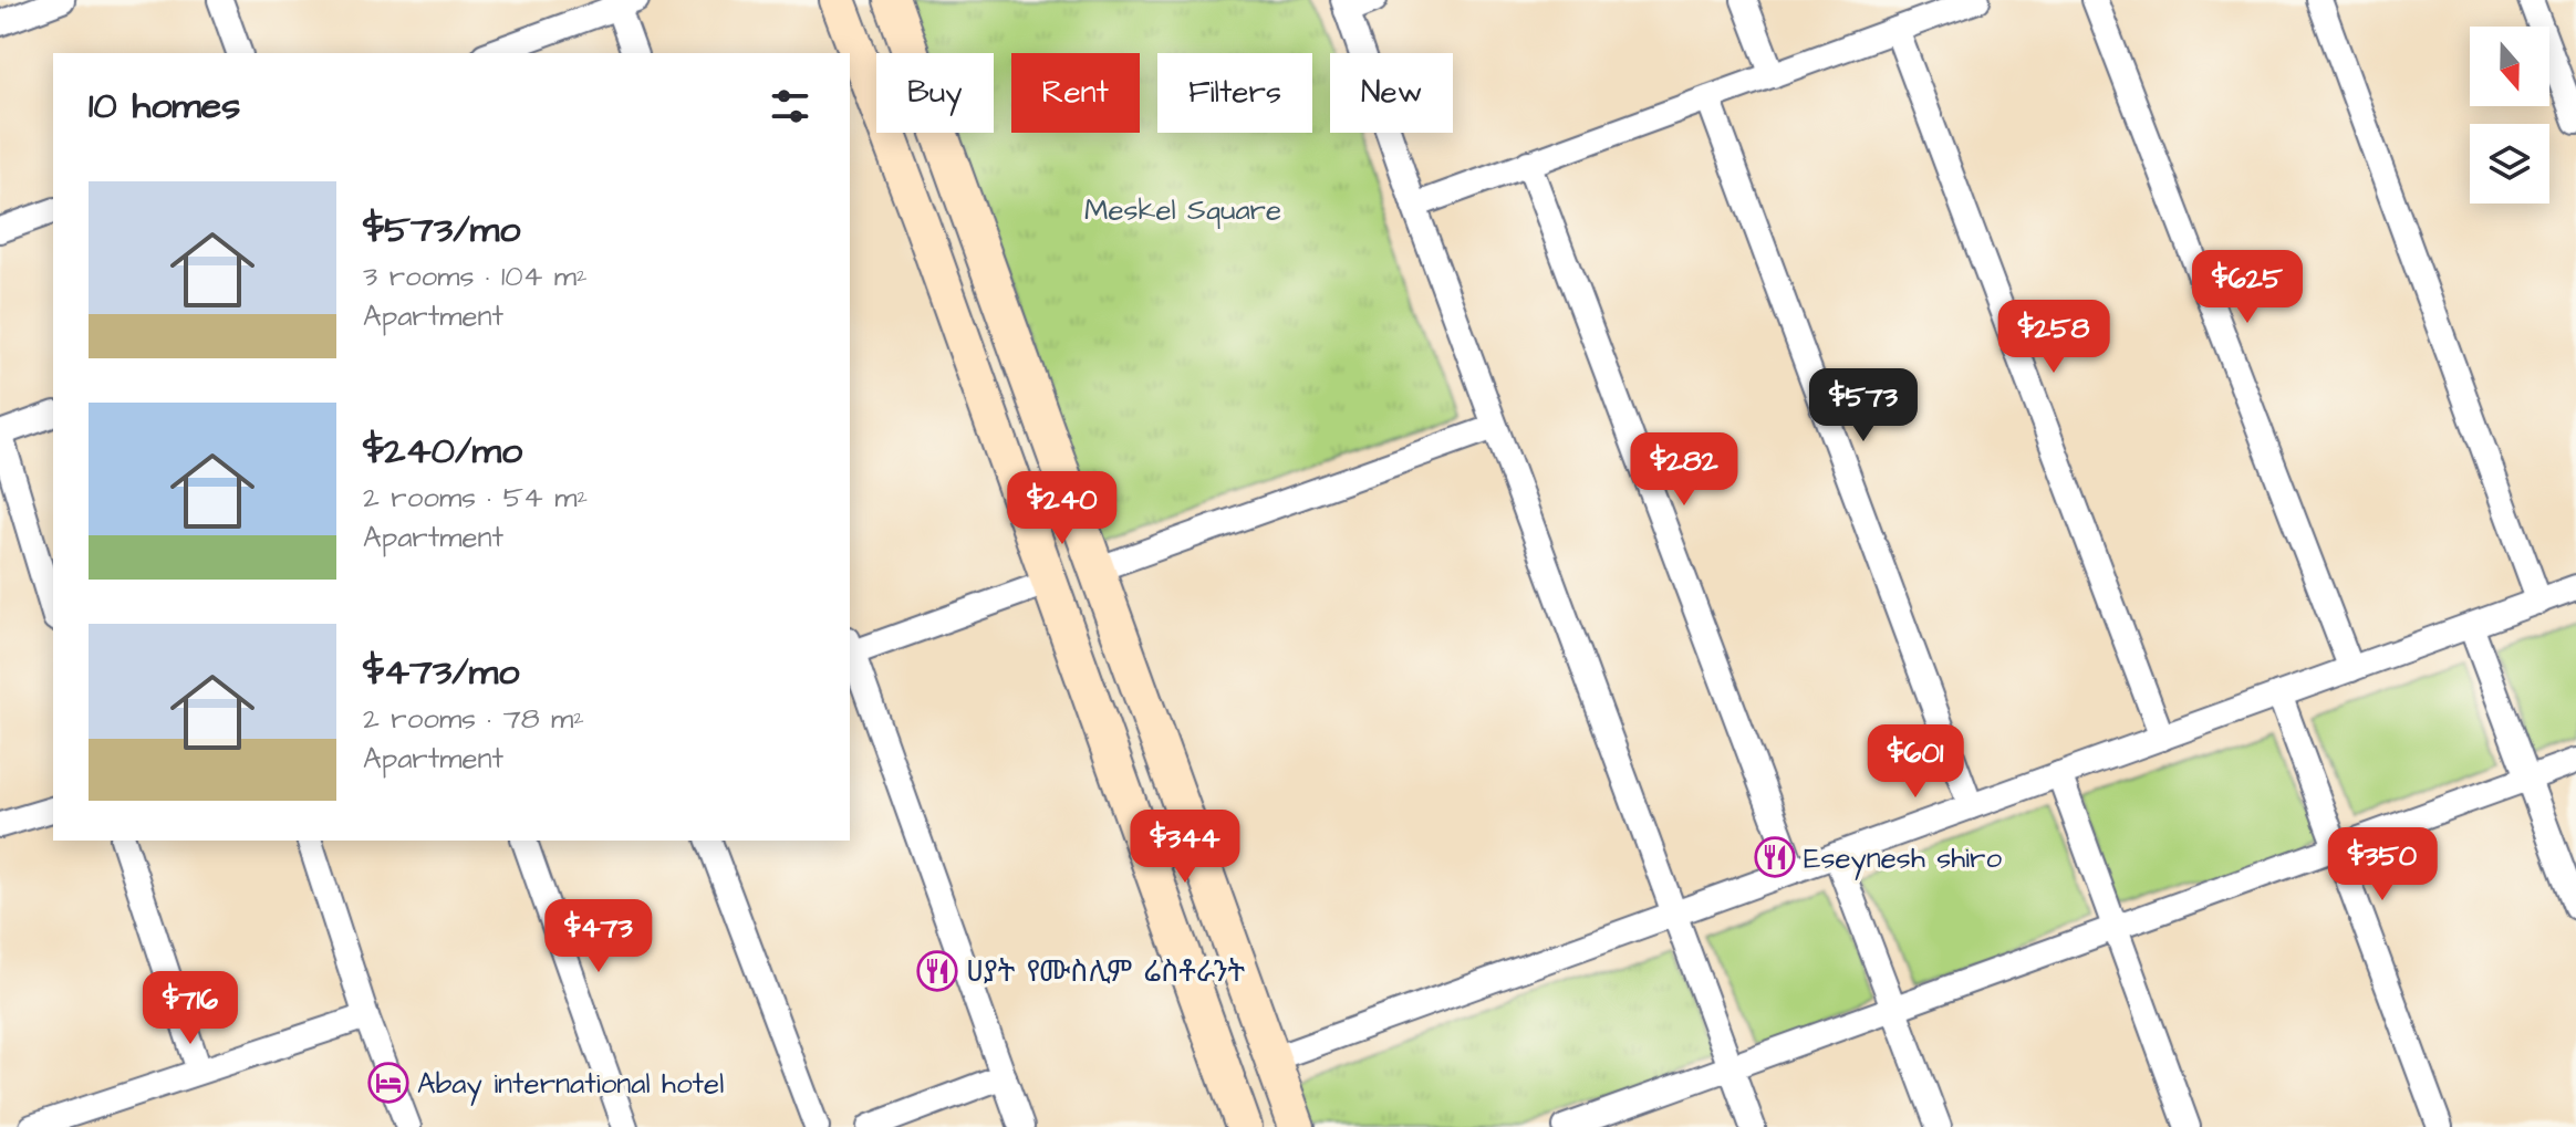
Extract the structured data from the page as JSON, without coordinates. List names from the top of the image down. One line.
{"parks":["Meskel Square"],"places":{"restaurant":["Eseynesh shiro","ሀያት የሙስሊም ሬስቶራንት"],"hotel":["Abay international hotel"]},"north":"bottom","page":{"chip":["Buy","Rent","Filters","New"],"heading":"10 homes","list":[{"name":"$573/mo","note":"3 rooms · 104 m² · Apartment"},{"name":"$240/mo","note":"2 rooms · 54 m² · Apartment"},{"name":"$473/mo","note":"2 rooms · 78 m² · Apartment"}],"price":["$625","$258","$573","$282","$240","$601","$344","$350","$473","$716"]}}
